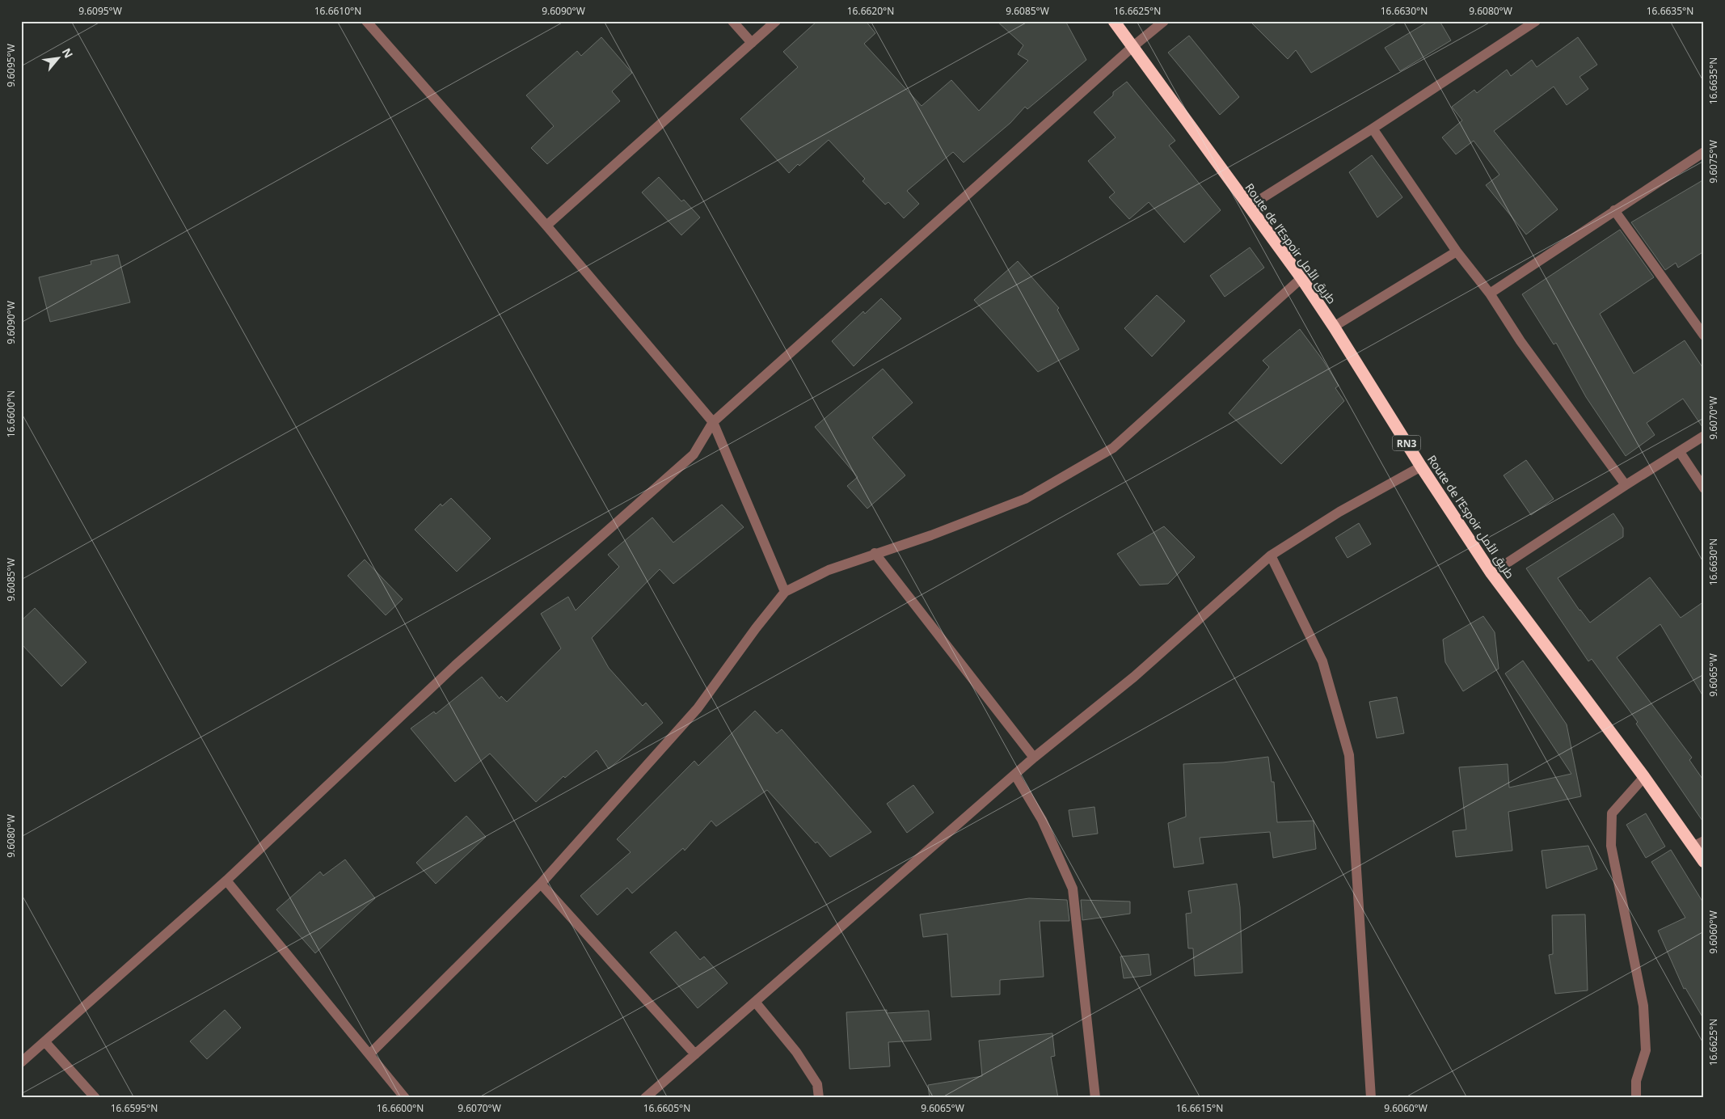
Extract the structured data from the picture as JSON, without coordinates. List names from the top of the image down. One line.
{"streets":{"highway":["Route de l’Espoir طريق الأمل","RN3"]},"north":"top right","coordinates":["9.6095°W","16.6610°N","9.6090°W","16.6620°N","9.6085°W","16.6625°N","16.6630°N","9.6080°W","16.6635°N","9.6075°W","16.6600°N","9.6070°W","9.6065°W","9.6060°W","16.6595°N","16.6605°N","16.6615°N"]}
